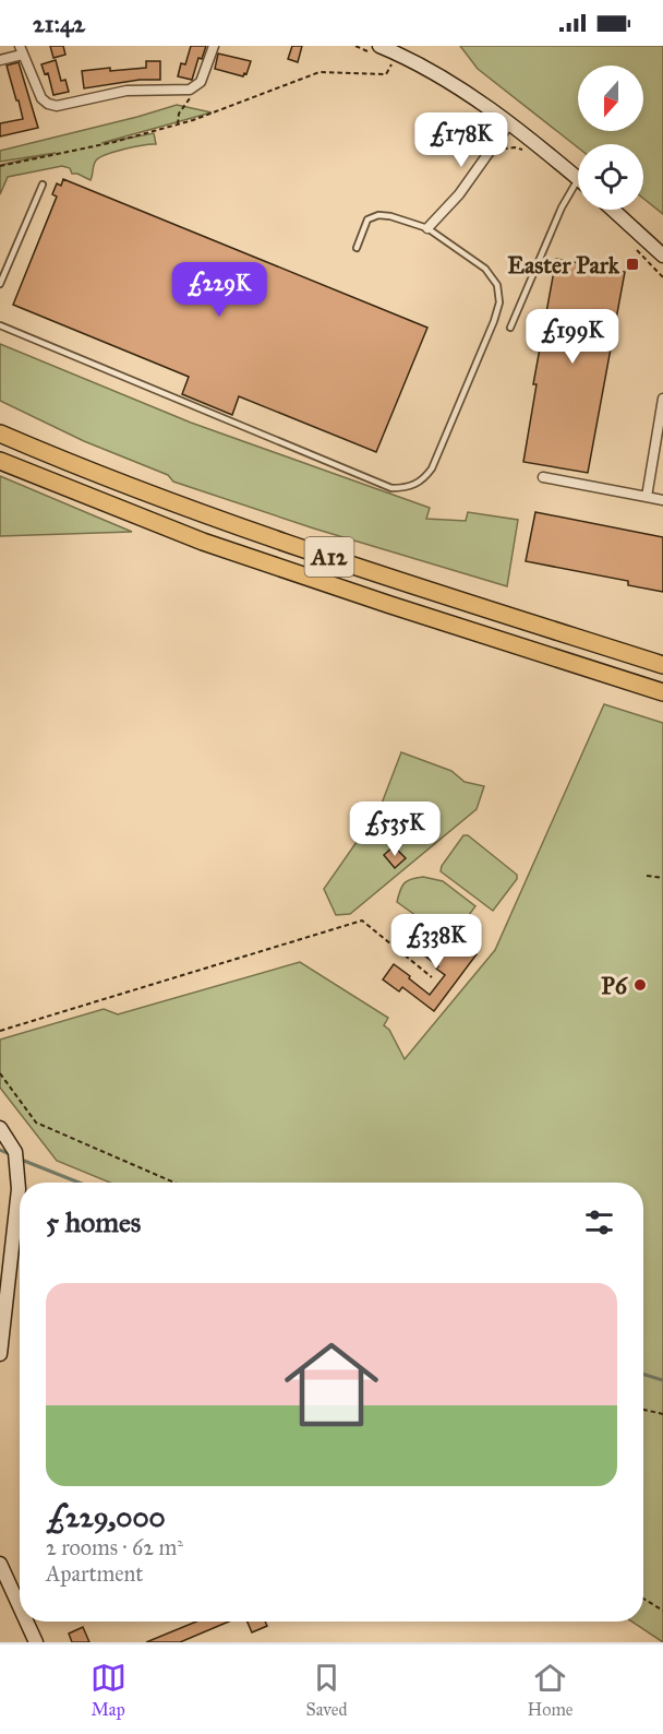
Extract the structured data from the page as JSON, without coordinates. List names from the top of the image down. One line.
{"streets":{"highway":["A12"]},"places":{"transit":["Easter Park"],"other":["P6"]},"north":"bottom","page":{"status":"21:42","price":["£178K","£229K","£199K","£535K","£338K"],"heading":"5 homes","list":[{"name":"£229,000","note":"2 rooms · 62 m² · Apartment"}],"tabs":["Map","Saved","Home"]}}
